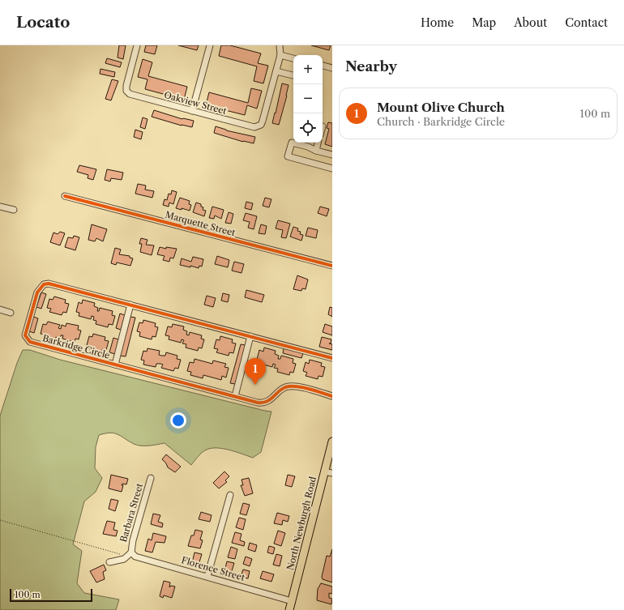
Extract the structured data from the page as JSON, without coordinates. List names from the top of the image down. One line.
{"streets":{"main road":["North Newburgh Road"],"street":["Oakview Street","Marquette Street","Barkridge Circle","Barbara Street","Florence Street"]},"crossings":[["Barbara Street","Florence Street"],["North Newburgh Road","Florence Street"]],"scale_bar":"100 m","page":{"header":"Locato","nav":["Home","Map","About","Contact"],"heading":"Nearby","map_buttons":["+","−"],"list":[{"mark":"1","name":"Mount Olive Church","note":"Church · Barkridge Circle","value":"100 m"}],"pins":"1","scale":"100 m"}}
